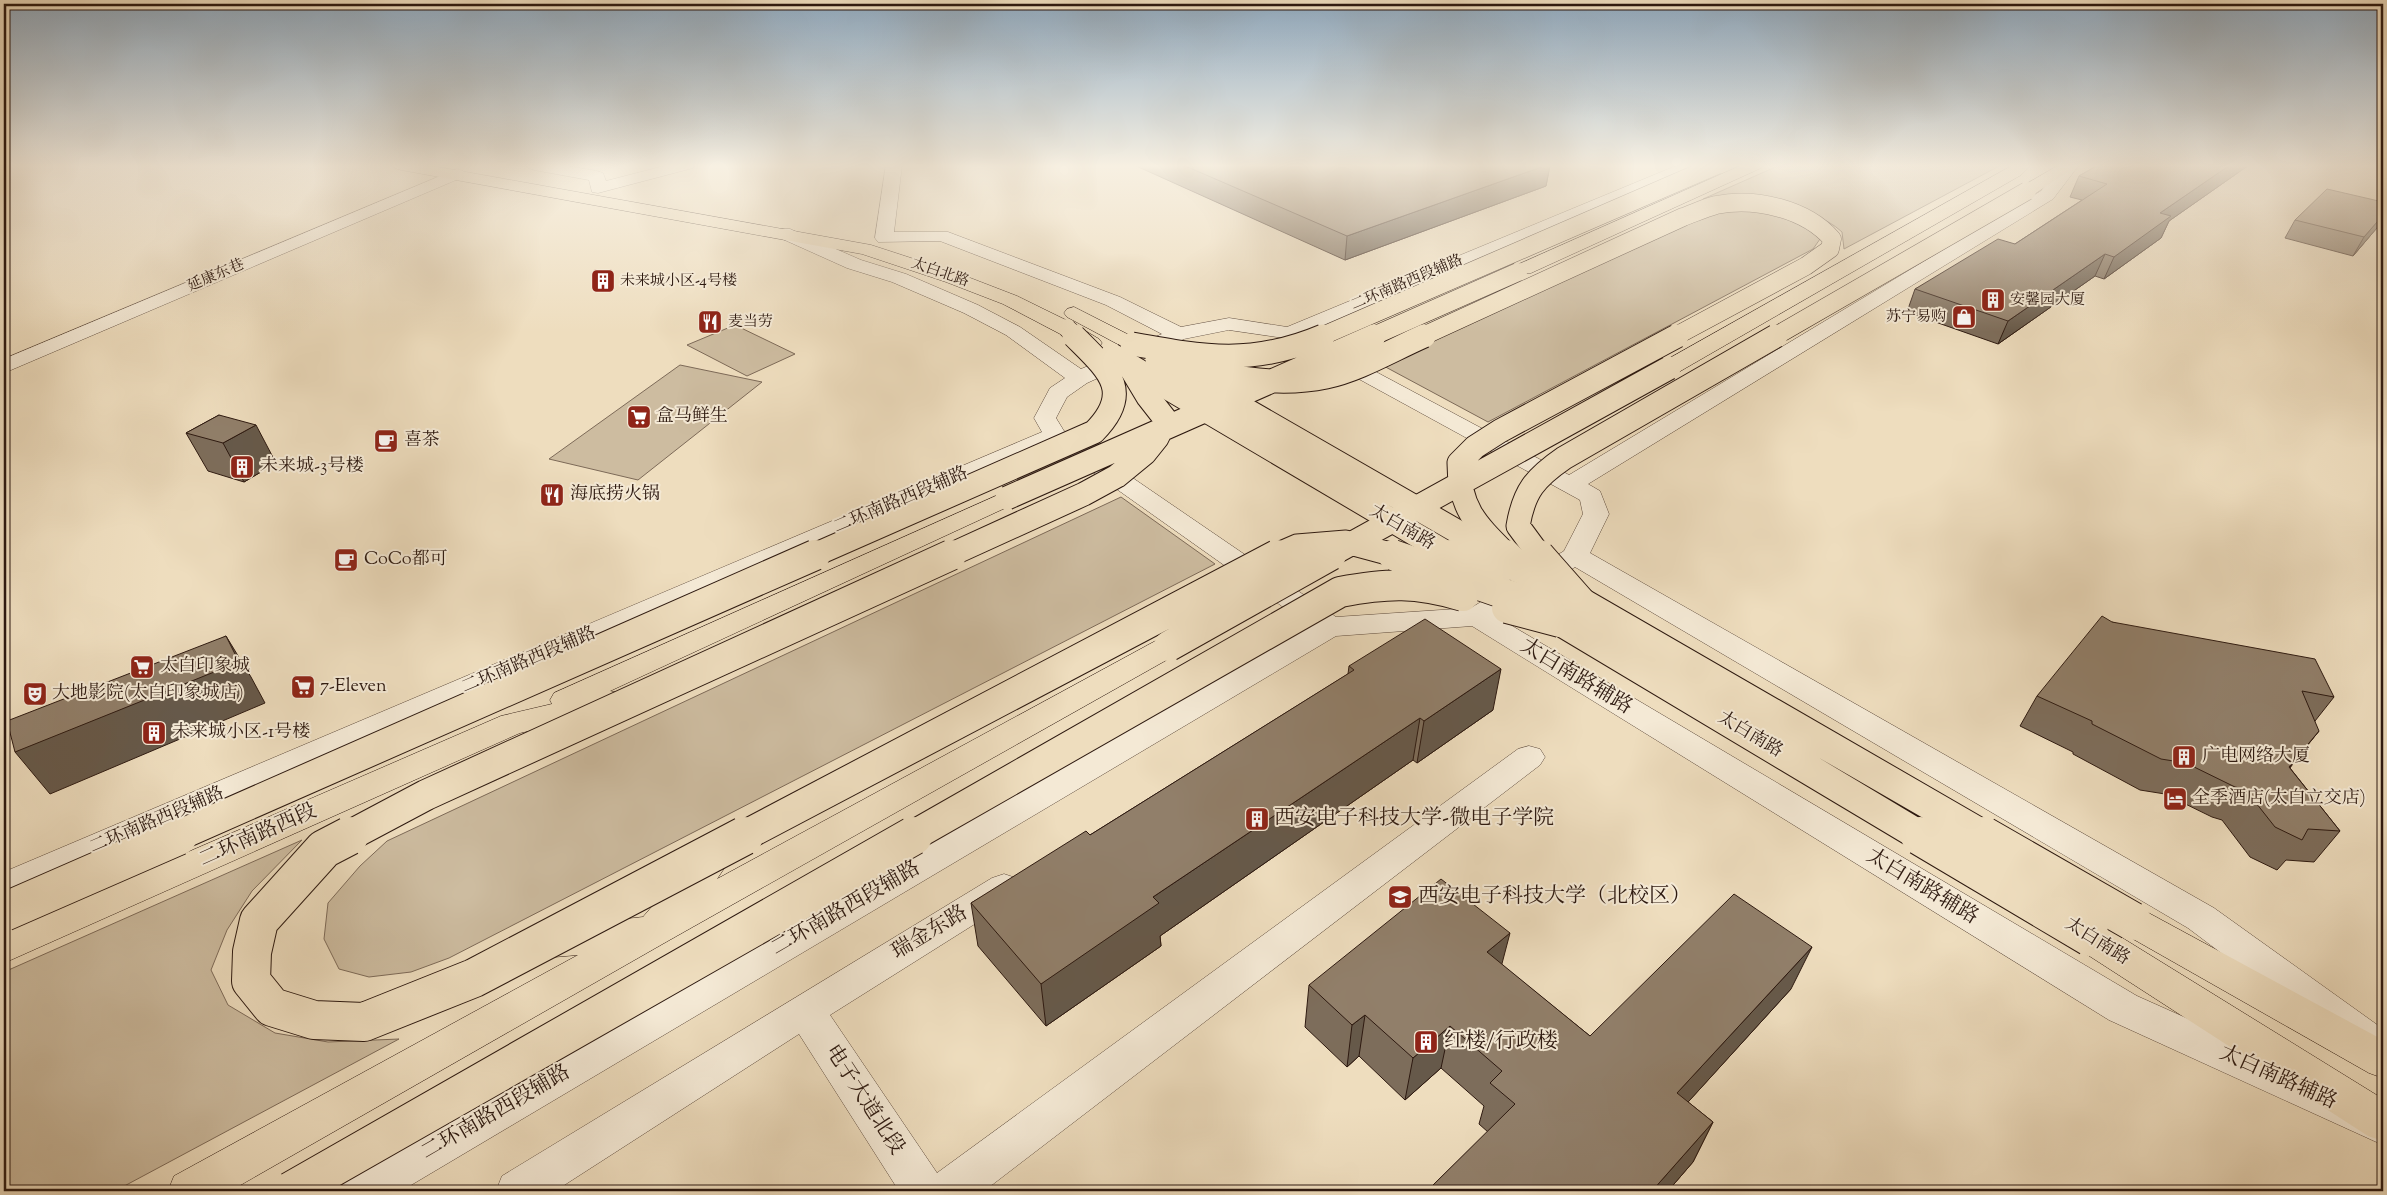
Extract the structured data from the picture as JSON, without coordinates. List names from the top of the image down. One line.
{"streets":{"main road":["太白北路","太白南路","二环南路西段"],"street":["延康东巷","二环南路西段辅路","太白南路辅路","瑞金东路","电子大道北段"]},"crossings":[["太白北路","太白南路"],["瑞金东路","电子大道北段"]],"places":{"building":["未来城小区-4号楼","安馨园大厦","未来城-3号楼","未来城小区-1号楼","广电网络大厦","西安电子科技大学-微电子学院","红楼/行政楼"],"shop":["苏宁易购"],"restaurant":["麦当劳","海底捞火锅"],"supermarket":["盒马鲜生","太白印象城","7-Eleven"],"cafe":["喜茶","CoCo都可"],"theatre":["大地影院(太白印象城店)"],"hotel":["全季酒店(太白立交店)"],"school or university":["西安电子科技大学（北校区）"]}}
